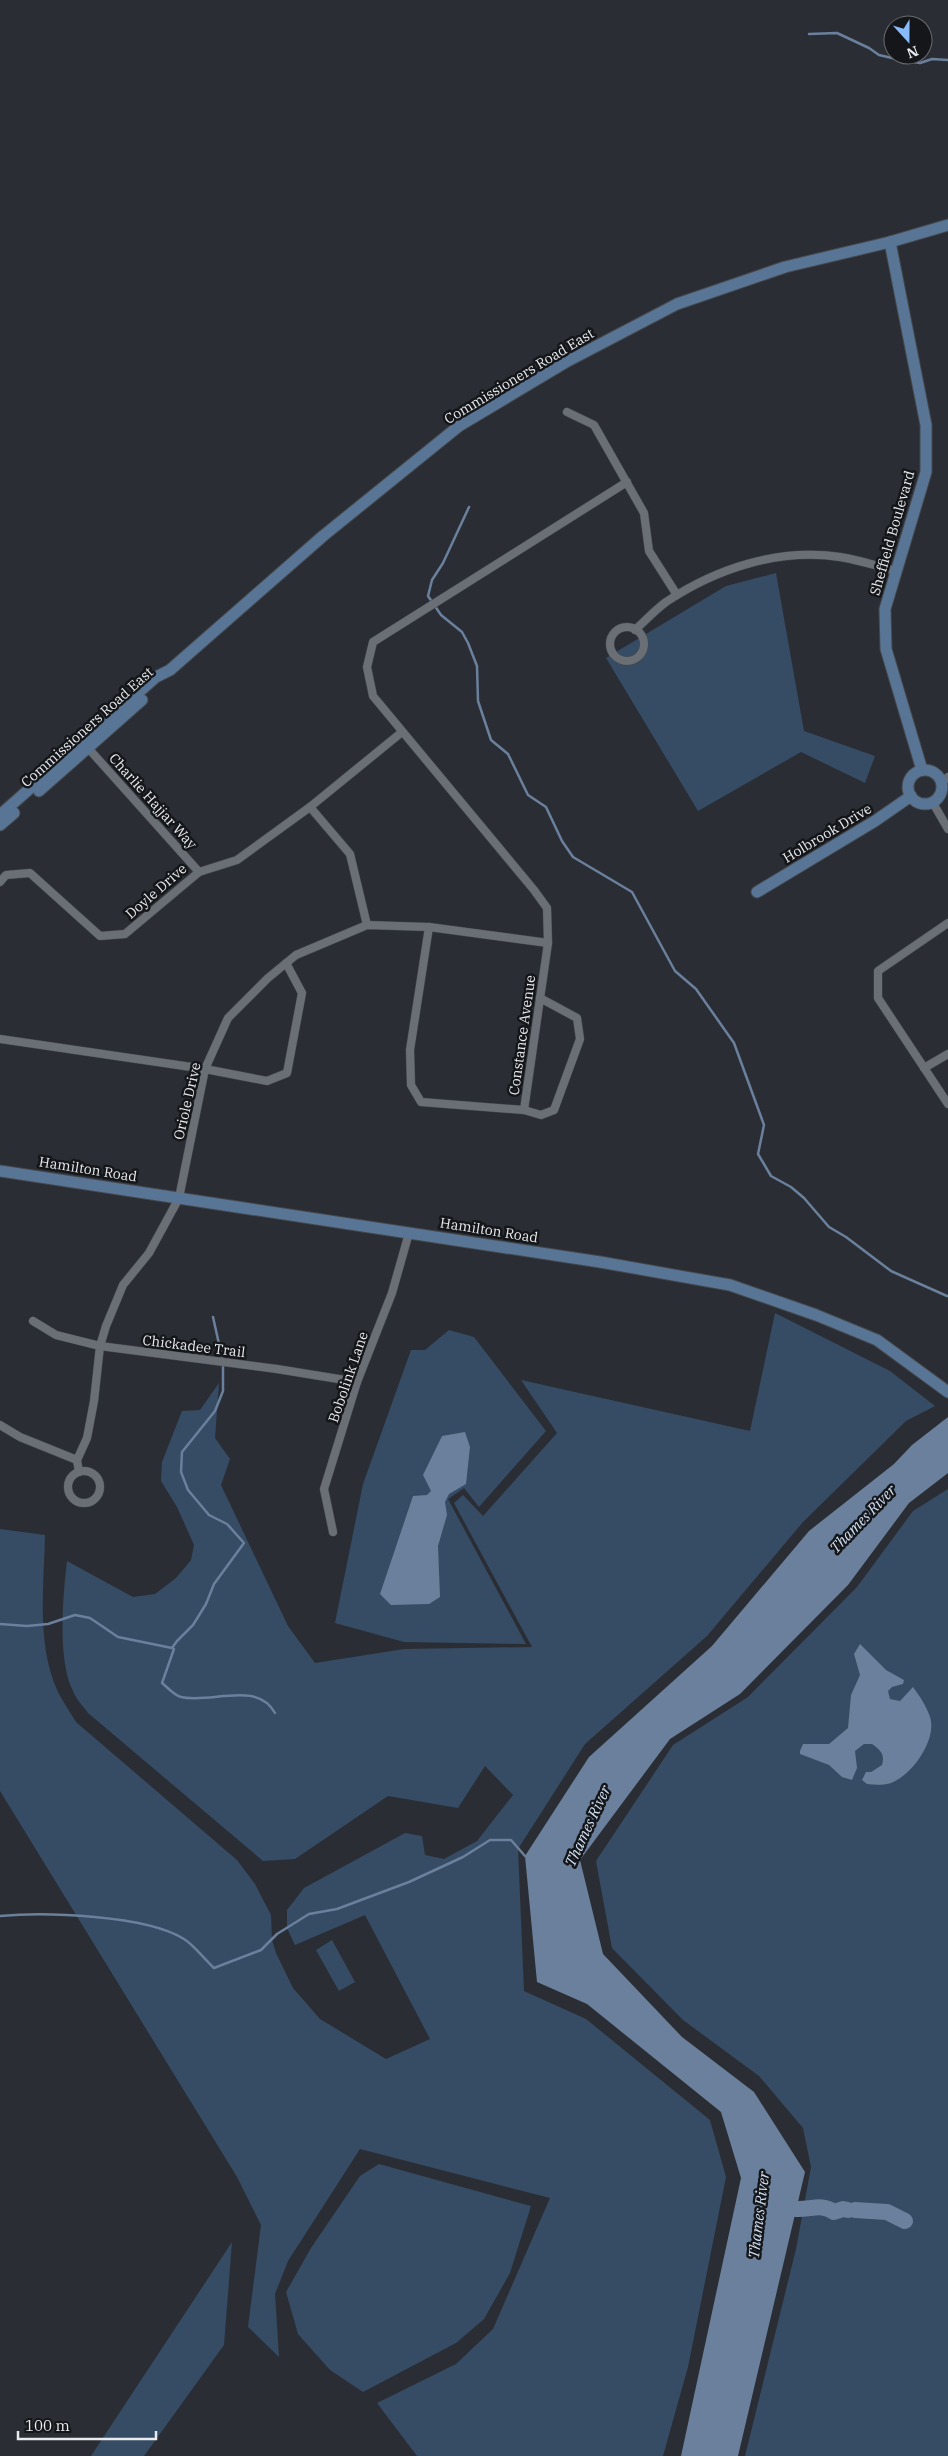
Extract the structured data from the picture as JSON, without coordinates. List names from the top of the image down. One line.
{"streets":{"main road":["Commissioners Road East","Sheffield Boulevard","Holbrook Drive","Hamilton Road"],"street":["Charlie Hajjar Way","Doyle Drive","Constance Avenue","Oriole Drive","Chickadee Trail","Bobolink Lane"]},"crossings":[["Commissioners Road East","Sheffield Boulevard"],["Commissioners Road East","Charlie Hajjar Way"],["Sheffield Boulevard","Holbrook Drive"],["Charlie Hajjar Way","Doyle Drive"],["Doyle Drive","Constance Avenue"],["Constance Avenue","Oriole Drive"],["Oriole Drive","Hamilton Road"],["Oriole Drive","Chickadee Trail"],["Hamilton Road","Bobolink Lane"],["Chickadee Trail","Bobolink Lane"]],"water":["Thames River"],"scale_bar":"100 m","north":"bottom"}
